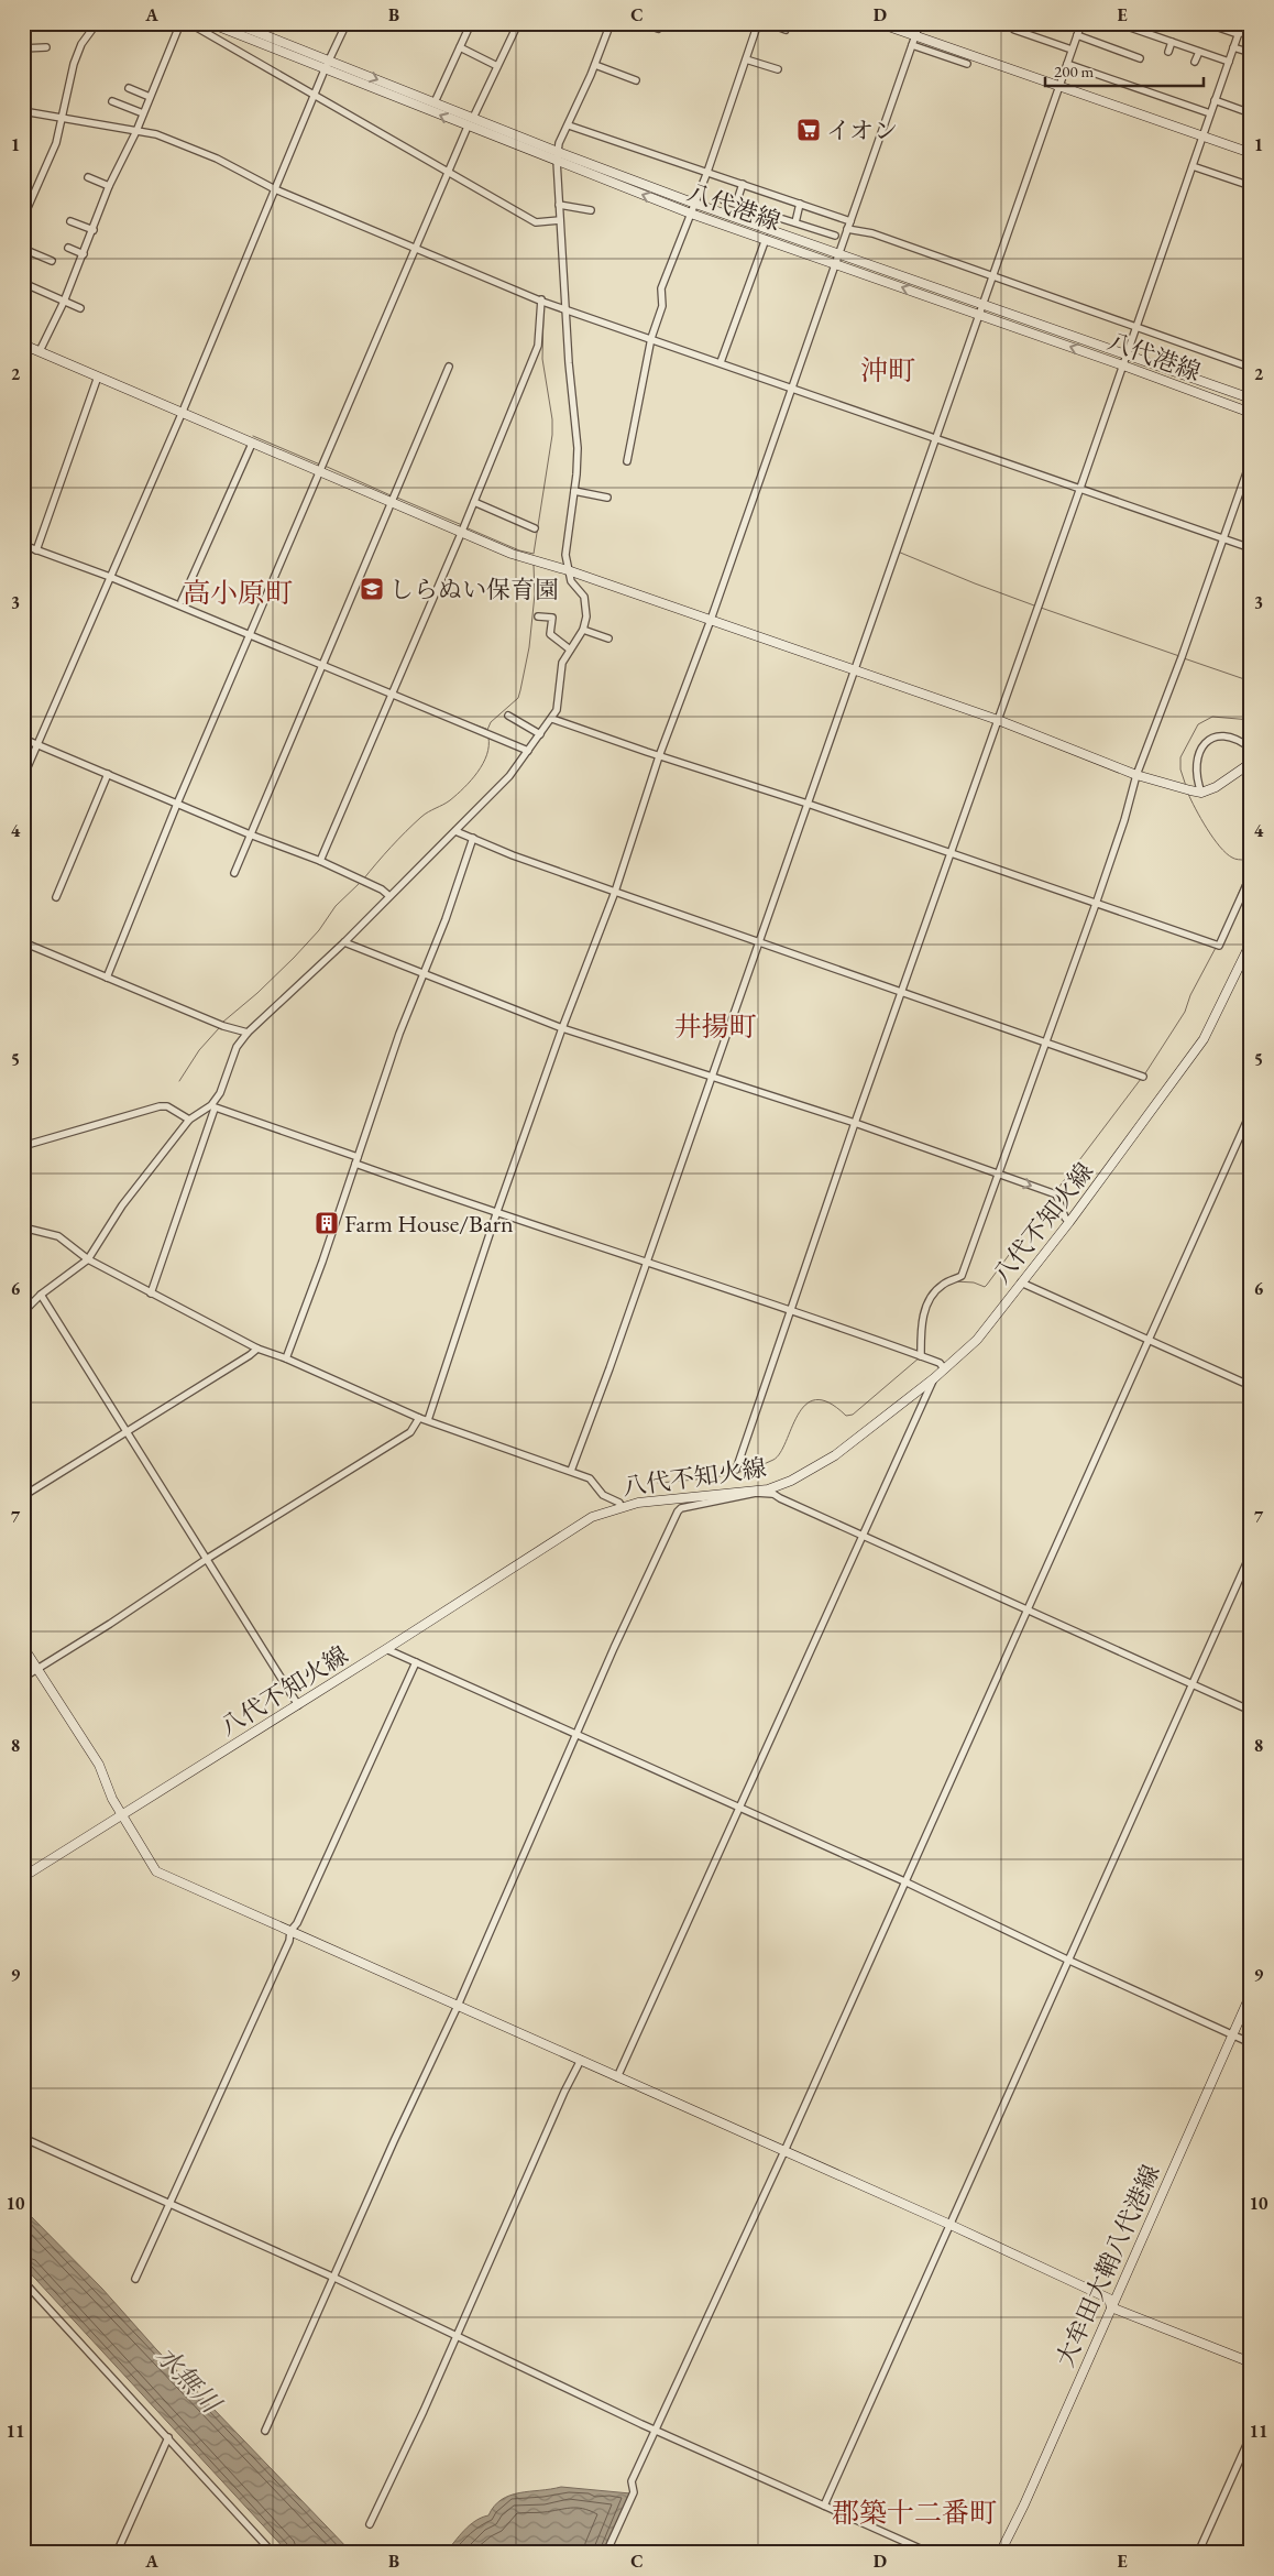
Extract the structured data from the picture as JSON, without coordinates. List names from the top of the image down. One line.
{"streets":{"main road":["八代港線","八代不知火線","大牟田大鞘八代港線"]},"districts":["沖町","高小原町","井揚町","郡築十二番町"],"water":["水無川"],"places":{"supermarket":["イオン"],"school or university":["しらぬい保育園"],"building":["Farm House/Barn"]},"scale_bar":"200 m","grid":{"columns":["A","B","C","D","E"],"rows":["1","2","3","4","5","6","7","8","9","10","11"]}}
